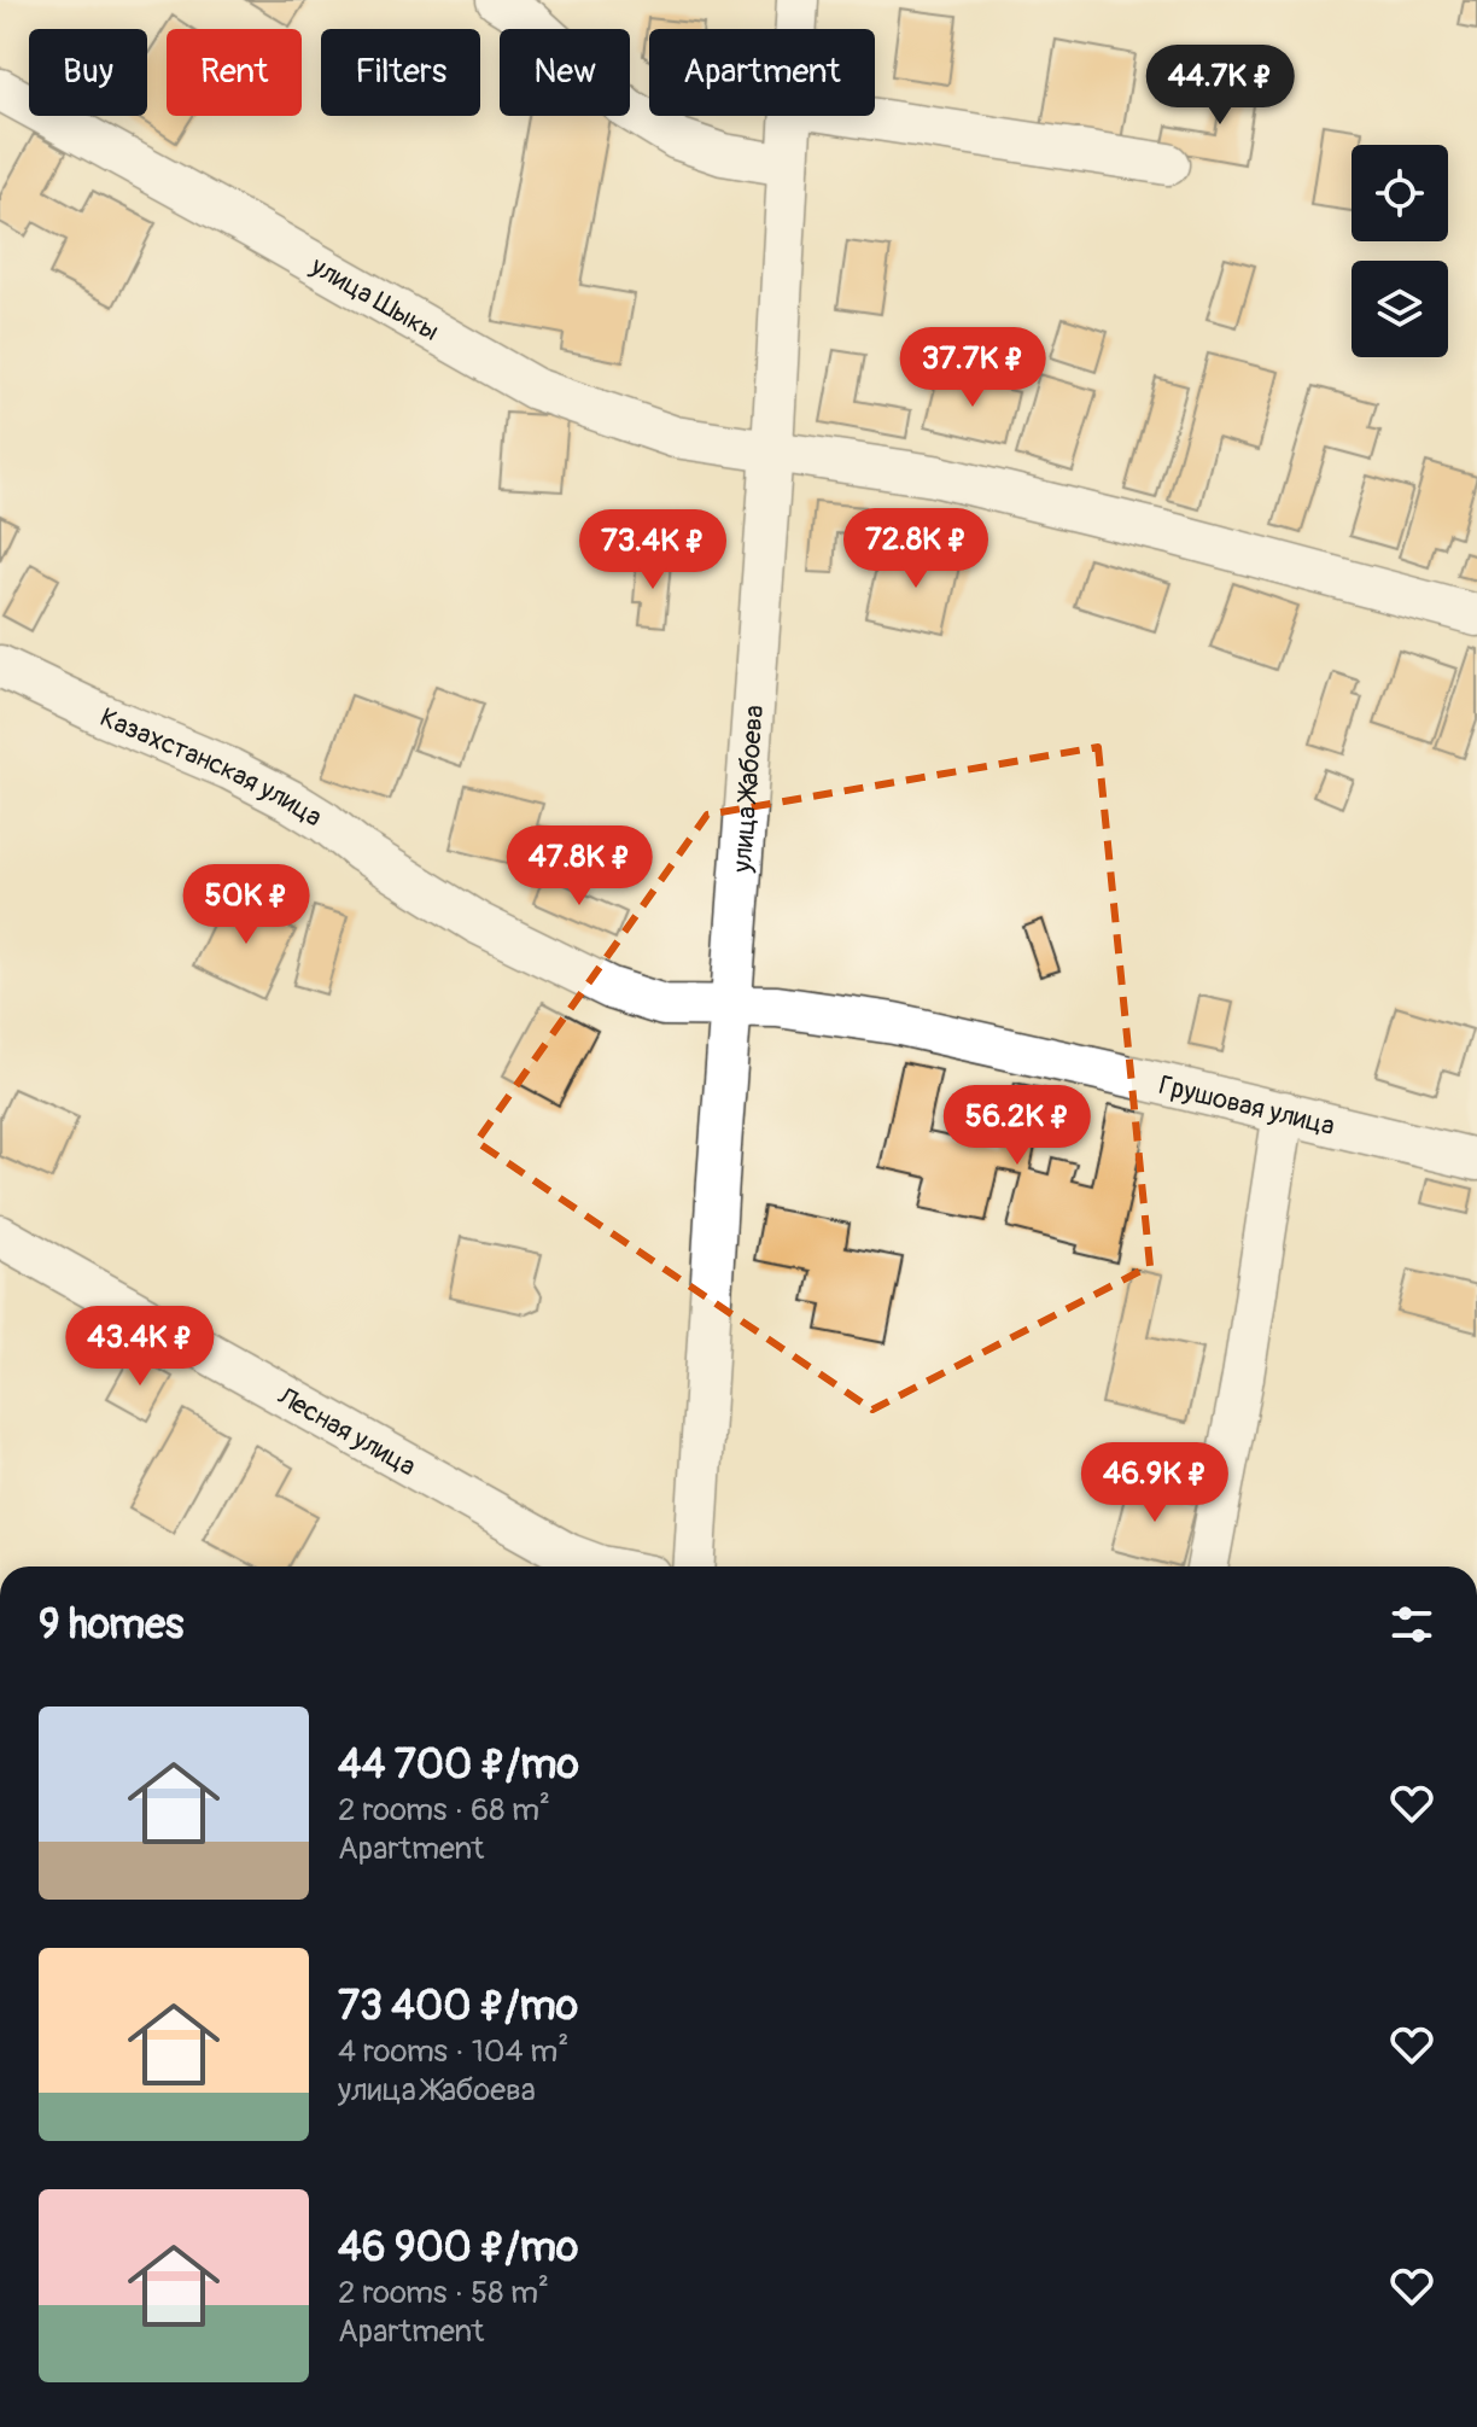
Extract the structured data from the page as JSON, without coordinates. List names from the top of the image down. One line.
{"streets":{"street":["улица Шыкы","Казахстанская улица","улица Жабоева","Грушовая улица","Лесная улица"]},"crossings":[["улица Шыкы","улица Жабоева"],["Казахстанская улица","улица Жабоева"],["Казахстанская улица","Грушовая улица"],["улица Жабоева","Грушовая улица"]],"page":{"chip":["Buy","Rent","Filters","New","Apartment"],"price":["44.7K ₽","37.7K ₽","72.8K ₽","73.4K ₽","47.8K ₽","50K ₽","56.2K ₽","43.4K ₽","46.9K ₽"],"heading":"9 homes","list":[{"name":"44 700 ₽/mo","note":"2 rooms · 68 m² · Apartment"},{"name":"73 400 ₽/mo","note":"4 rooms · 104 m² · улица Жабоева"},{"name":"46 900 ₽/mo","note":"2 rooms · 58 m² · Apartment"}]}}
